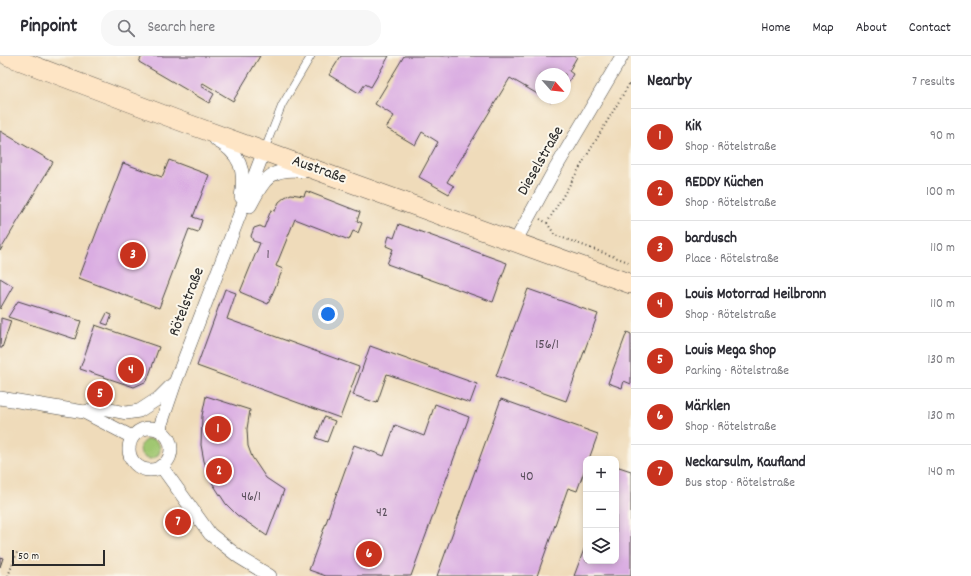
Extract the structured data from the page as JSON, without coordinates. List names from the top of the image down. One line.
{"streets":{"main road":["Austraße"],"street":["Dieselstraße","Rötelstraße"]},"crossings":[["Dieselstraße","Austraße"],["Austraße","Rötelstraße"]],"house_numbers":["1","156/1","40","46/1","42"],"scale_bar":"50 m","north":"bottom right","page":{"header":"Pinpoint","search":"Search here","nav":["Home","Map","About","Contact"],"heading":["Nearby","7 results"],"list":[{"mark":"1","name":"KiK","note":"Shop · Rötelstraße","value":"90 m"},{"mark":"2","name":"REDDY Küchen","note":"Shop · Rötelstraße","value":"100 m"},{"mark":"3","name":"bardusch","note":"Place · Rötelstraße","value":"110 m"},{"mark":"4","name":"Louis Motorrad Heilbronn","note":"Shop · Rötelstraße","value":"110 m"},{"mark":"5","name":"Louis Mega Shop","note":"Parking · Rötelstraße","value":"130 m"},{"mark":"6","name":"Märklen","note":"Shop · Rötelstraße","value":"130 m"},{"mark":"7","name":"Neckarsulm, Kaufland","note":"Bus stop · Rötelstraße","value":"140 m"}],"pins":["3","4","5","1","2","7","6"],"map_buttons":["+","−"],"scale":"50 m"}}
